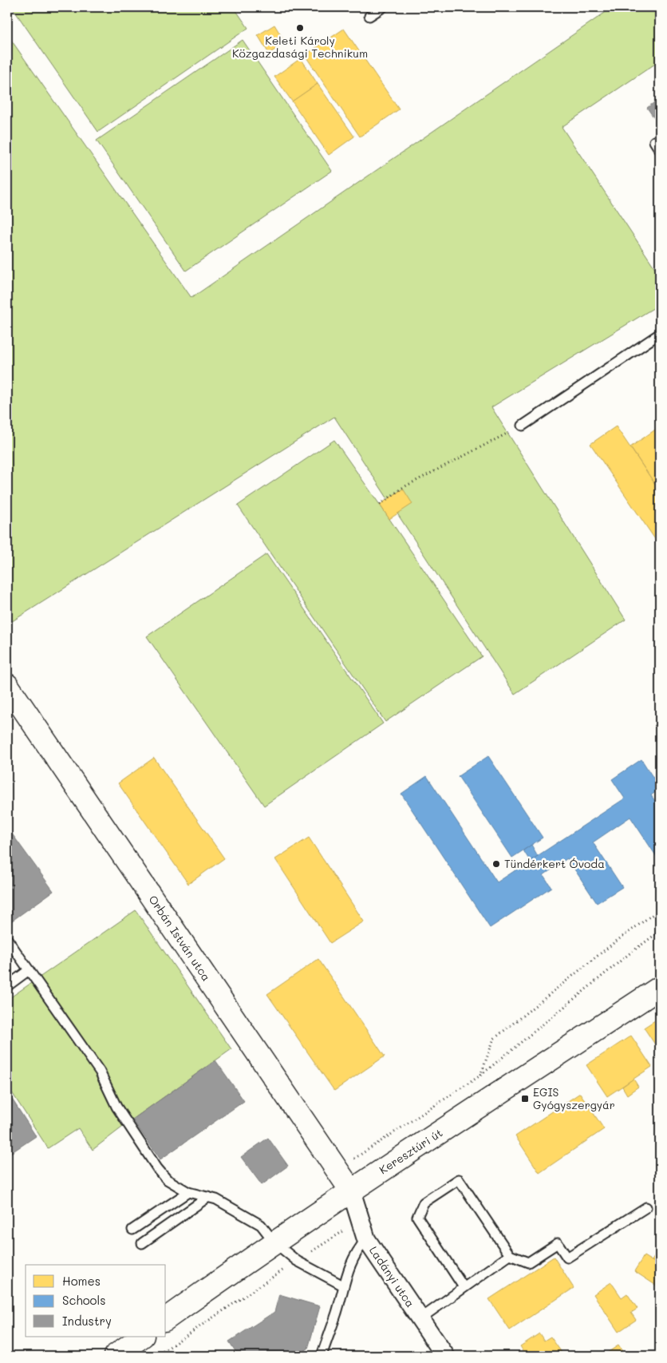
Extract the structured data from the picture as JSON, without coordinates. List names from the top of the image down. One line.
{"streets":{"main road":["Orbán István utca","Keresztúri út"],"street":["Ladányi utca"]},"crossings":[["Orbán István utca","Keresztúri út"],["Orbán István utca","Ladányi utca"],["Keresztúri út","Ladányi utca"]],"places":{"other":["Keleti Károly Közgazdasági Technikum","Tündérkert Óvoda"],"transit":["EGIS Gyógyszergyár"]},"legend":["Homes","Schools","Industry"]}
